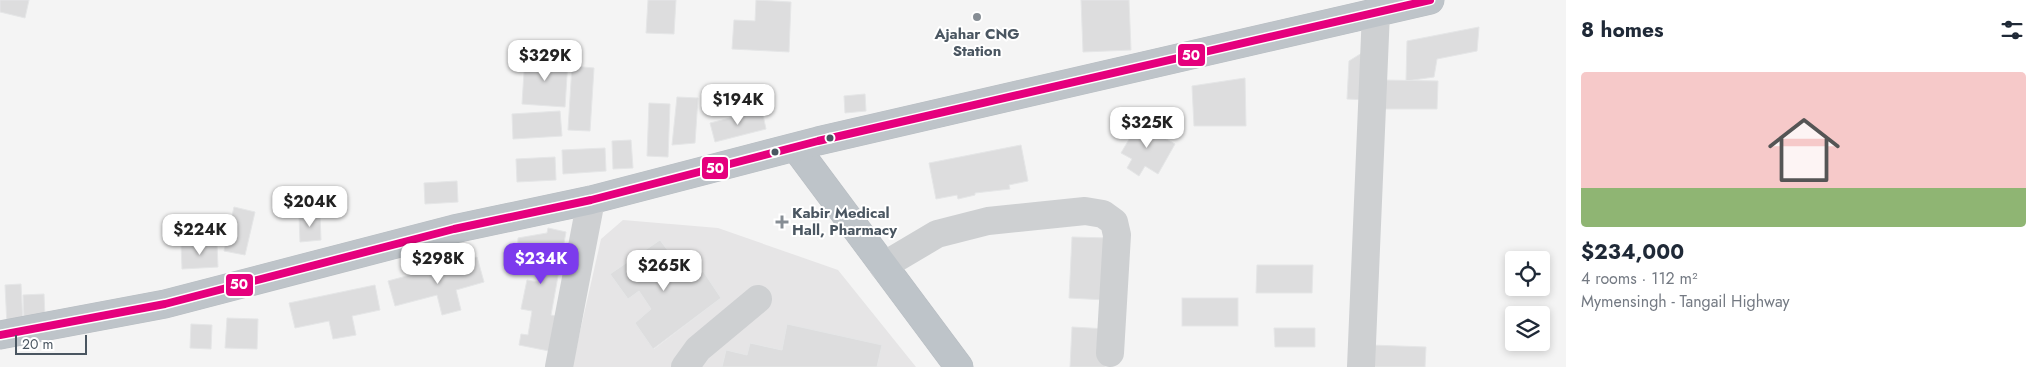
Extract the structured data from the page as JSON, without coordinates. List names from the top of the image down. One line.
{"places":{"other":["Ajahar CNG Station"],"health":["Kabir Medical Hall, Pharmacy"]},"lines":["transit line 50"],"scale_bar":"20 m","page":{"heading":"8 homes","price":["$329K","$194K","$325K","$204K","$224K","$298K","$234K","$265K"],"list":[{"name":"$234,000","note":"4 rooms · 112 m² · Mymensingh - Tangail Highway"}],"scale":"20 m"}}
